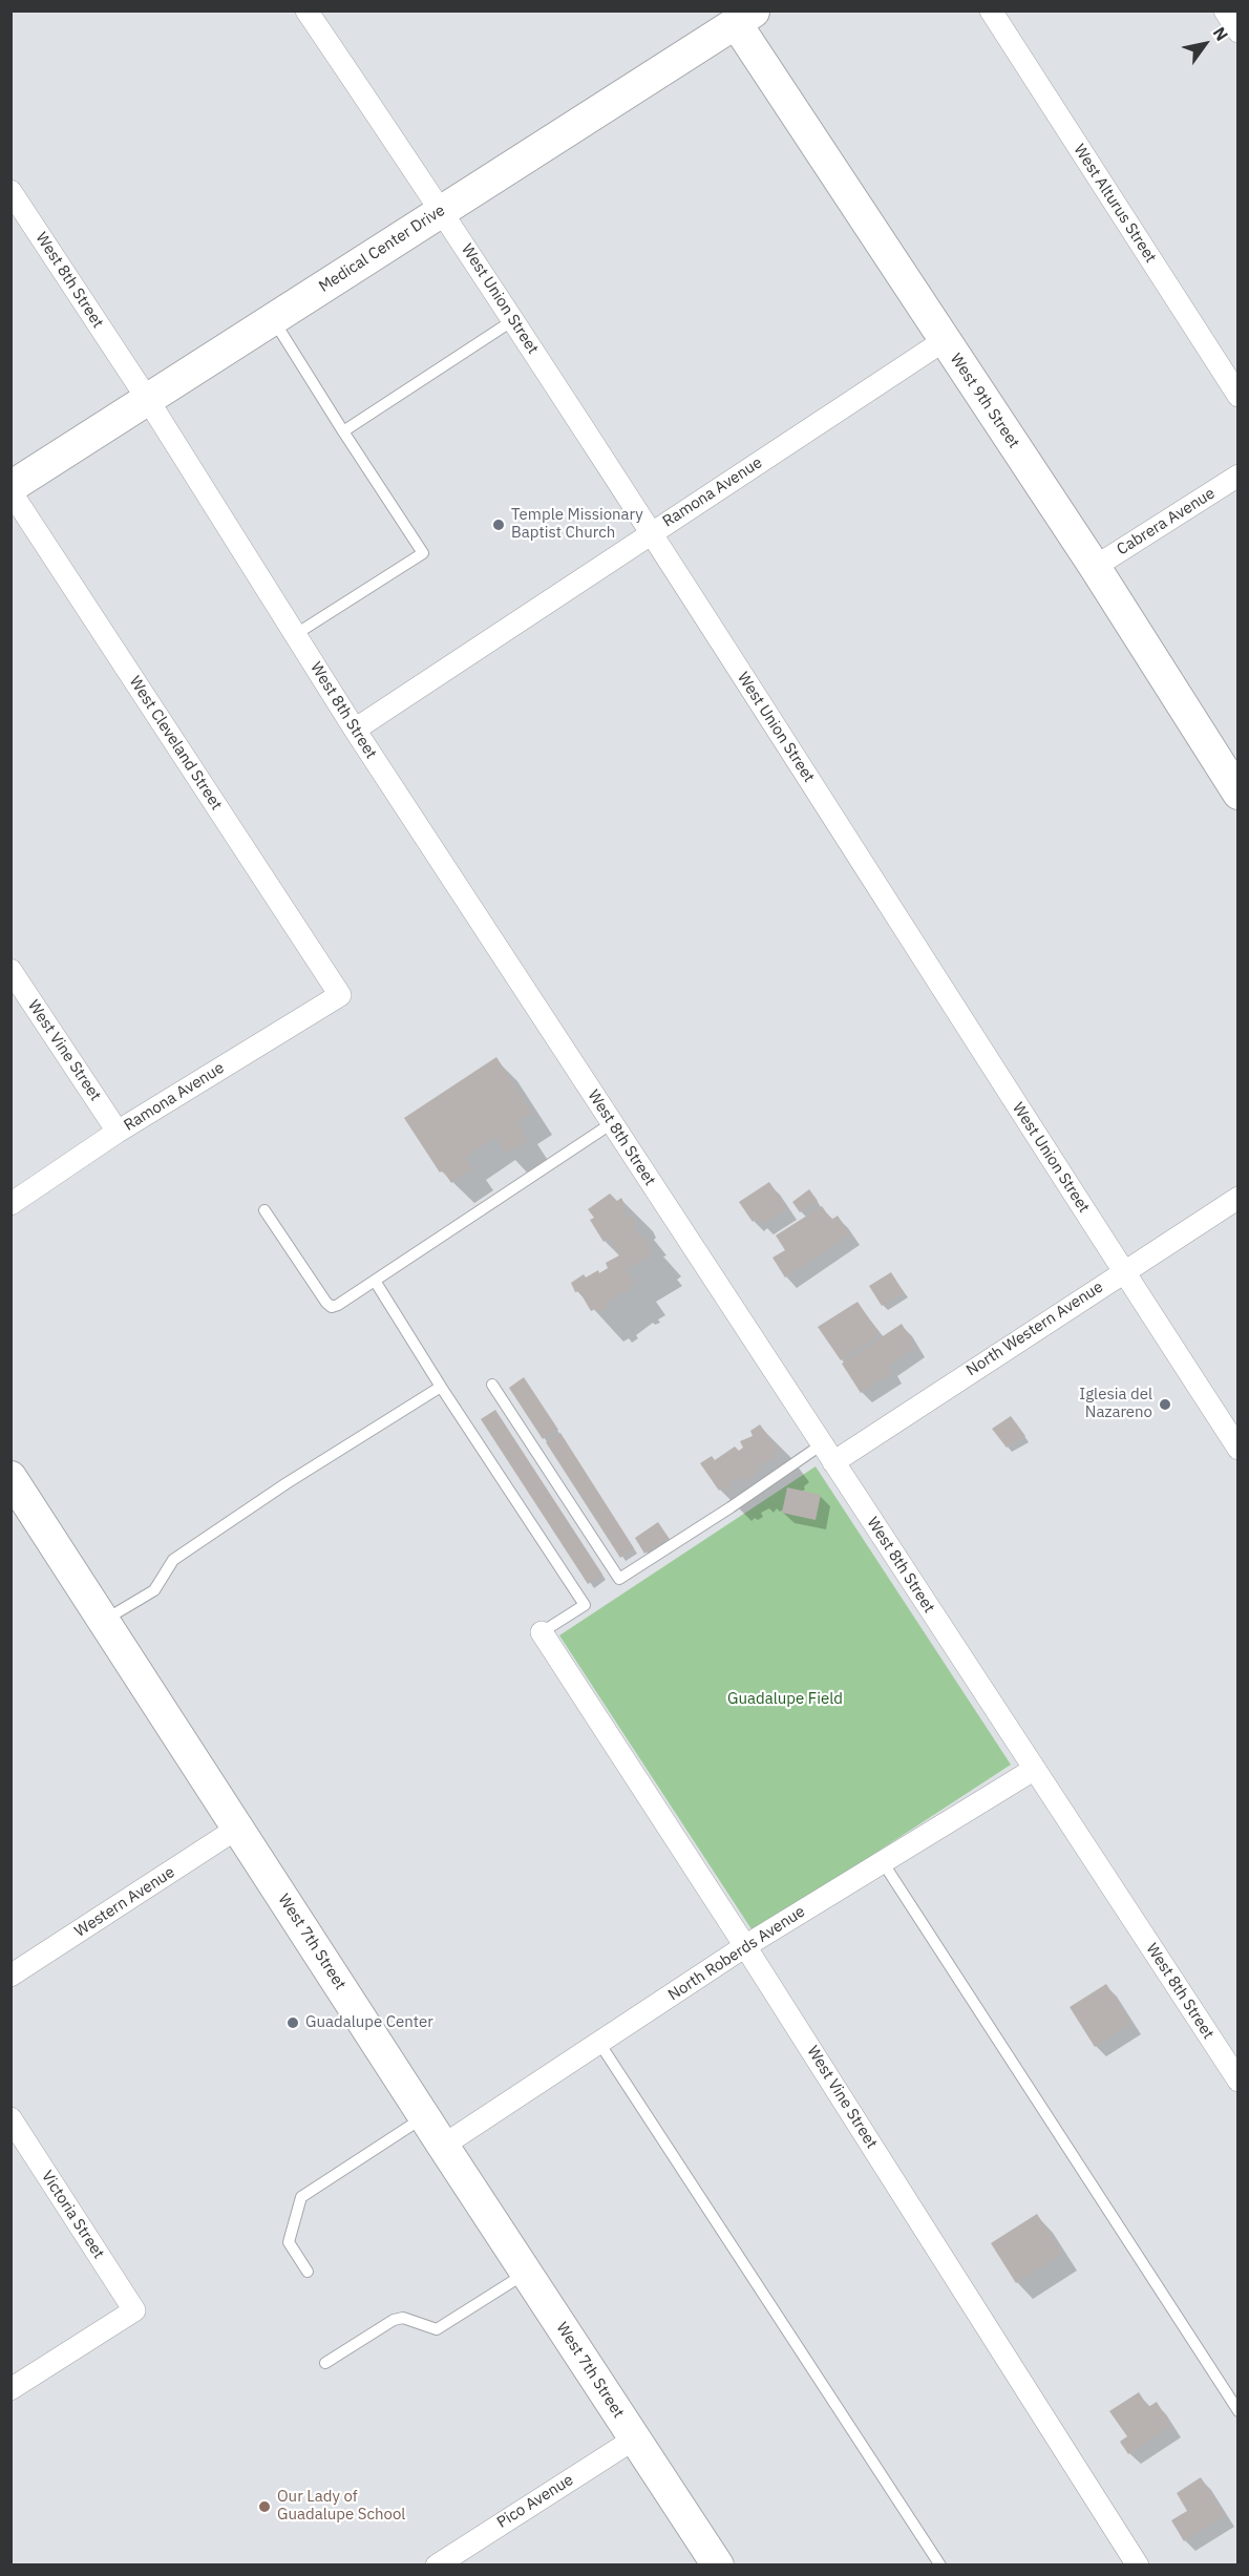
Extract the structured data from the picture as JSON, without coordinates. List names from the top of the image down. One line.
{"streets":{"street":["West Alturus Street","Medical Center Drive","West 8th Street","West Union Street","West 9th Street","Ramona Avenue","Cabrera Avenue","West Cleveland Street","West Vine Street","North Western Avenue","Western Avenue","West 7th Street","North Roberds Avenue","Victoria Street","Pico Avenue"]},"crossings":[["Medical Center Drive","West 8th Street"],["Medical Center Drive","West Union Street"],["Medical Center Drive","West 9th Street"],["Medical Center Drive","West Cleveland Street"],["West 8th Street","Ramona Avenue"],["West 8th Street","North Western Avenue"],["West 8th Street","North Roberds Avenue"],["West Union Street","Ramona Avenue"],["West Union Street","North Western Avenue"],["West 9th Street","Ramona Avenue"],["West 9th Street","Cabrera Avenue"],["Ramona Avenue","West Cleveland Street"],["Ramona Avenue","West Vine Street"],["West Vine Street","North Roberds Avenue"],["Western Avenue","West 7th Street"],["West 7th Street","North Roberds Avenue"],["West 7th Street","Pico Avenue"]],"parks":["Guadalupe Field"],"places":["Temple Missionary Baptist Church","Iglesia del Nazareno","Guadalupe Center","Our Lady of Guadalupe School"],"north":"top right"}
